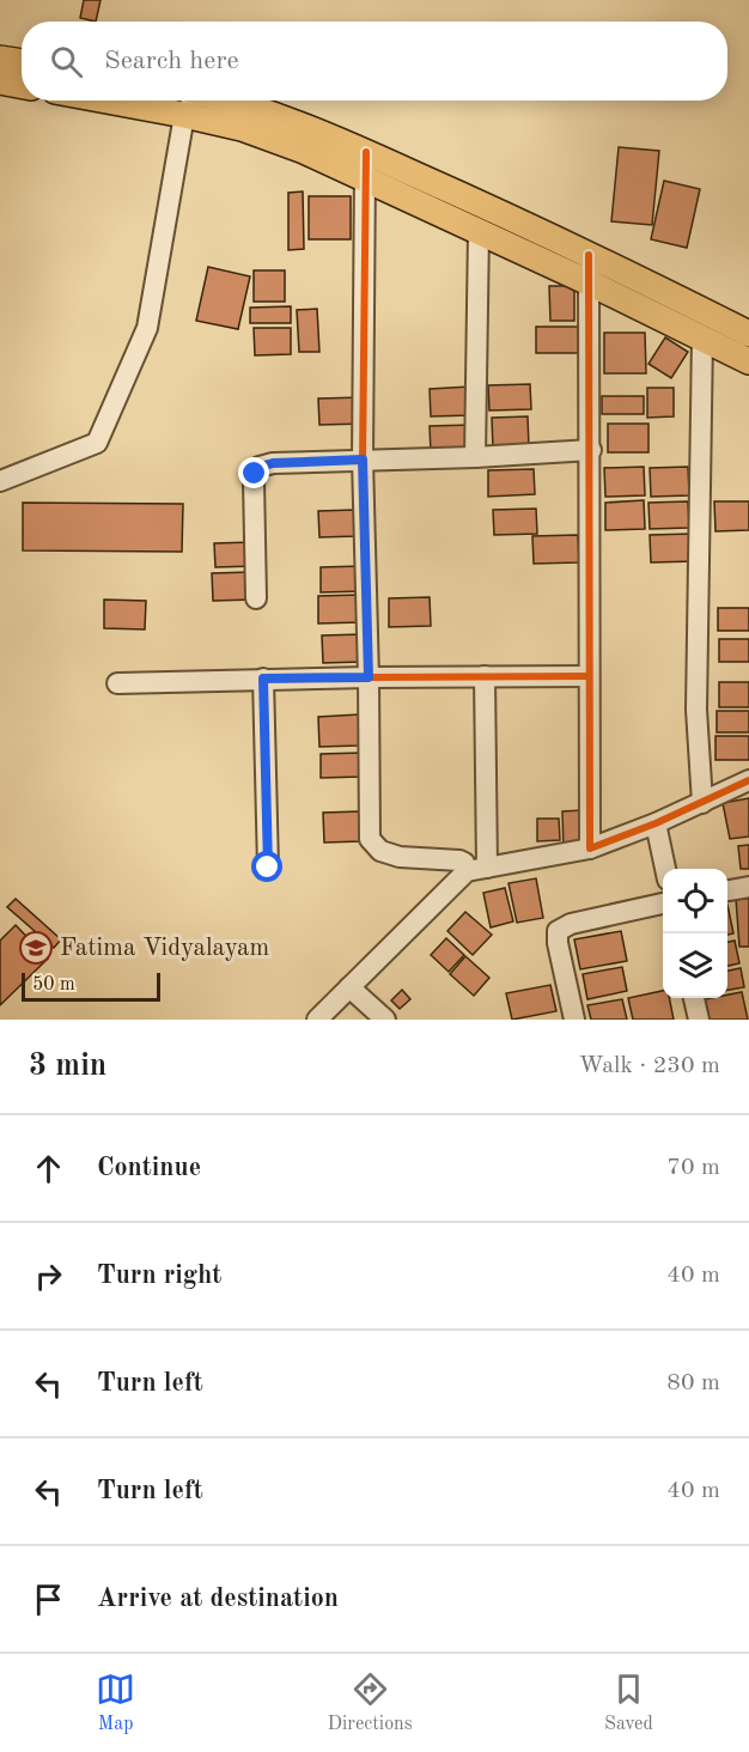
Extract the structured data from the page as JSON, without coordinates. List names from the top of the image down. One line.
{"places":{"school or university":["Fatima Vidyalayam"]},"scale_bar":"50 m","page":{"search":"Search here","scale":"50 m","heading":["3 min","Walk · 230 m"],"list":[["Continue","70 m"],["Turn right","40 m"],["Turn left","80 m"],["Turn left","40 m"],"Arrive at destination"],"nav":["Map","Directions","Saved"]}}
